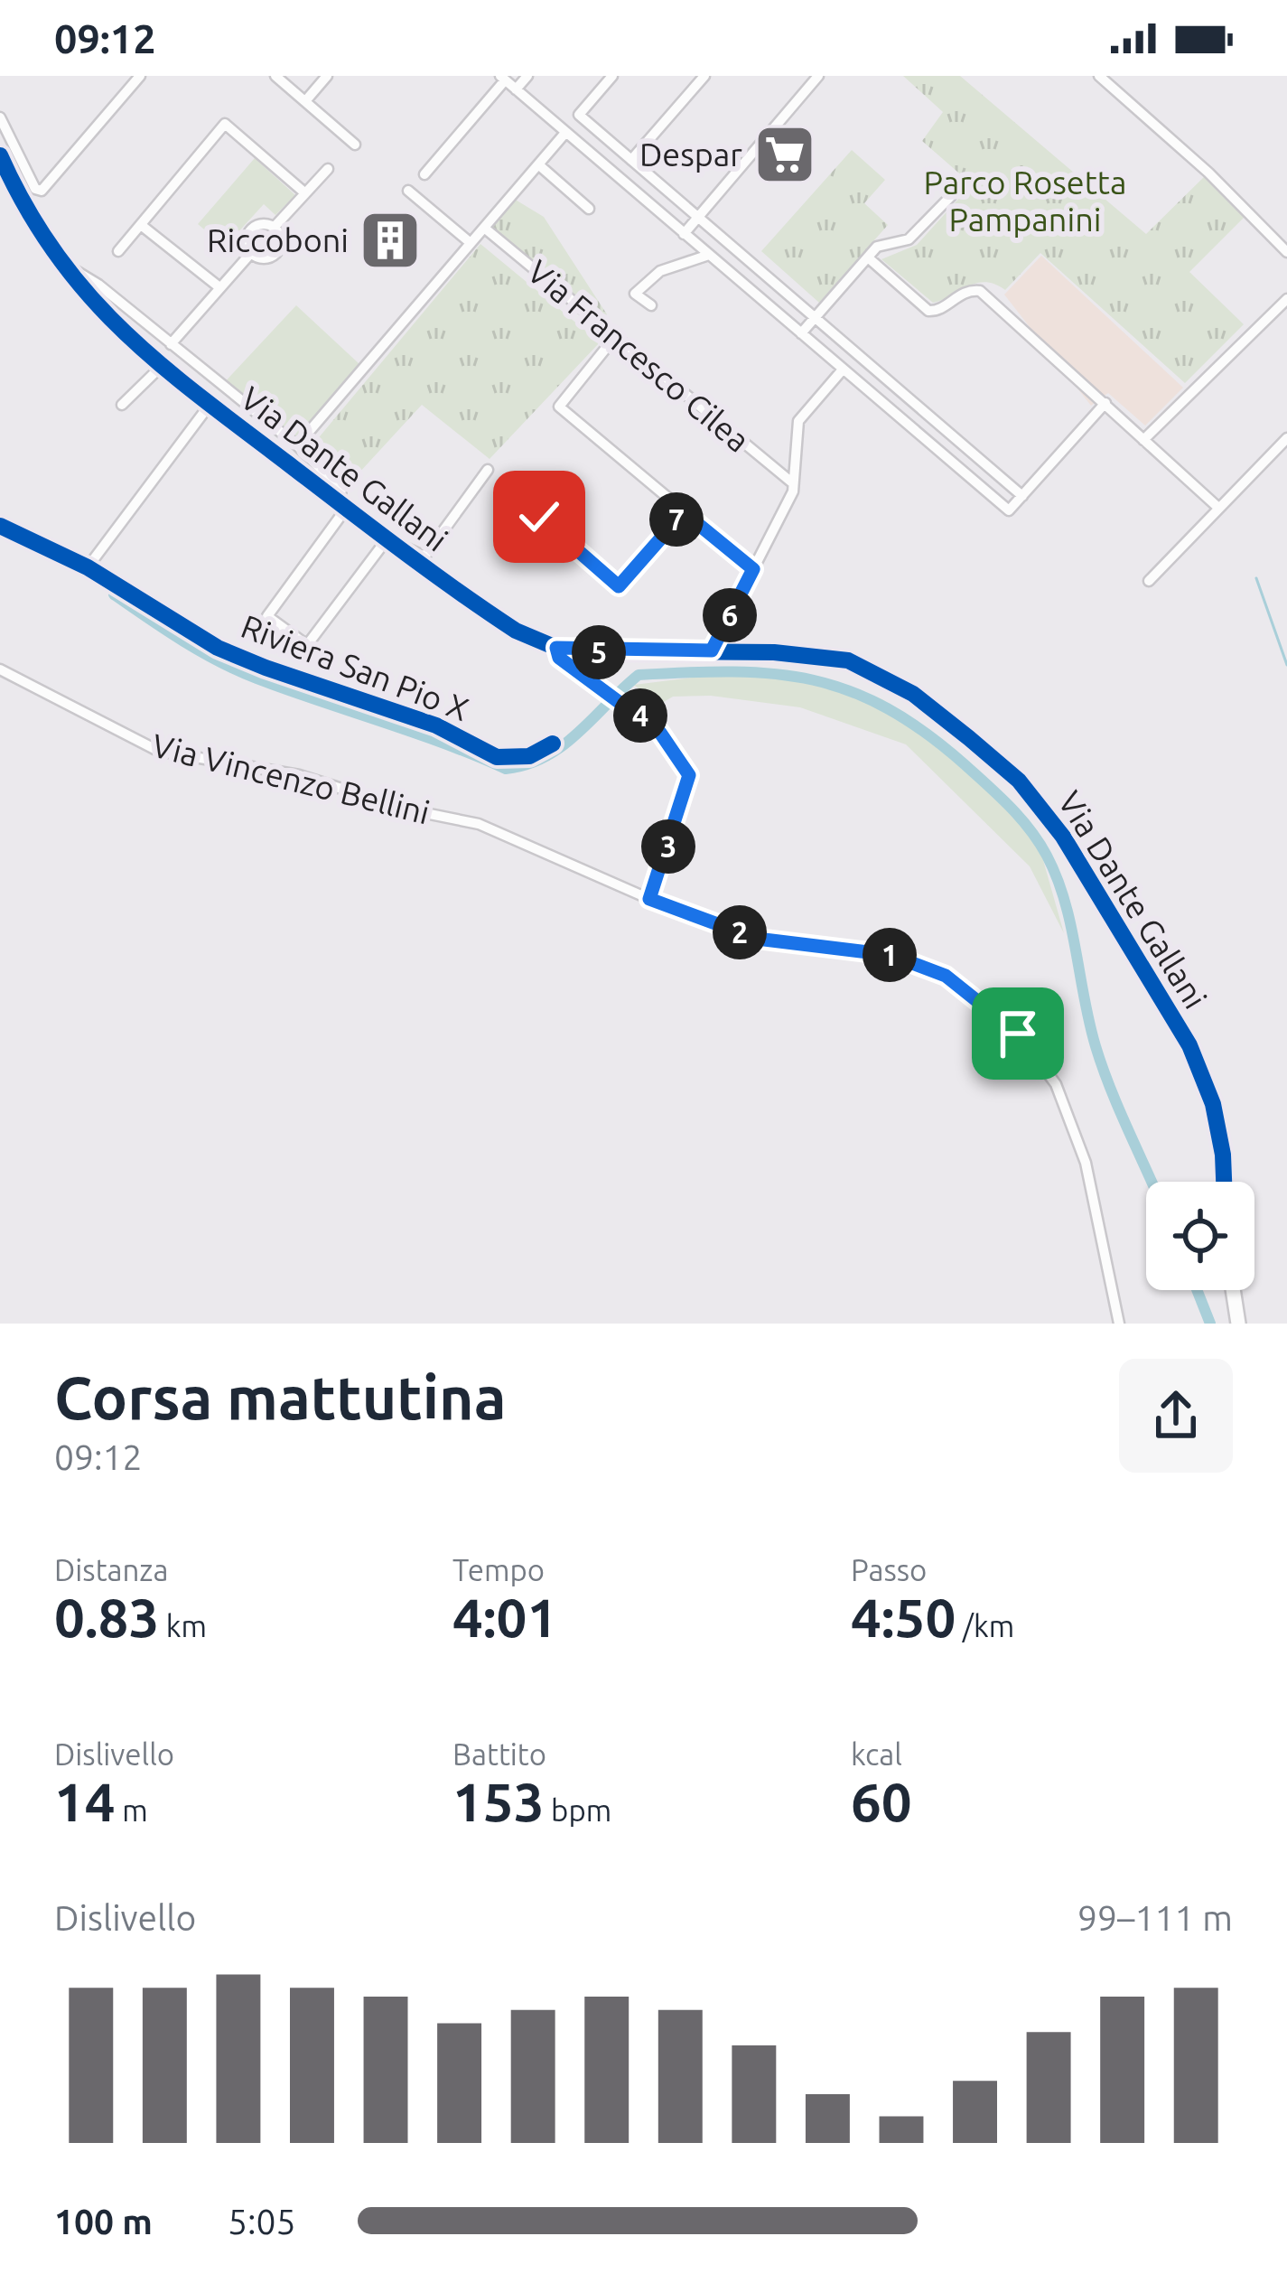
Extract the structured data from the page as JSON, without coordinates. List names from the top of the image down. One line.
{"streets":{"street":["Via Francesco Cilea","Via Dante Gallani","Via Vincenzo Bellini"],"cycle path":["Riviera San Pio X"]},"parks":["Parco Rosetta Pampanini"],"places":{"supermarket":["Despar"],"building":["Riccoboni"]},"page":{"status":"09:12","pins":["7","6","5","4","3","2","1"],"heading":["Corsa mattutina","09:12"],"stats":[["Distanza","0.83 km"],["Tempo","4:01"],["Passo","4:50 /km"],["Dislivello","14 m"],["Battito","153 bpm"],["kcal","60"]],"chart":["Dislivello","99–111 m"],"list":[{"name":"100 m","note":"5:05"}]}}
